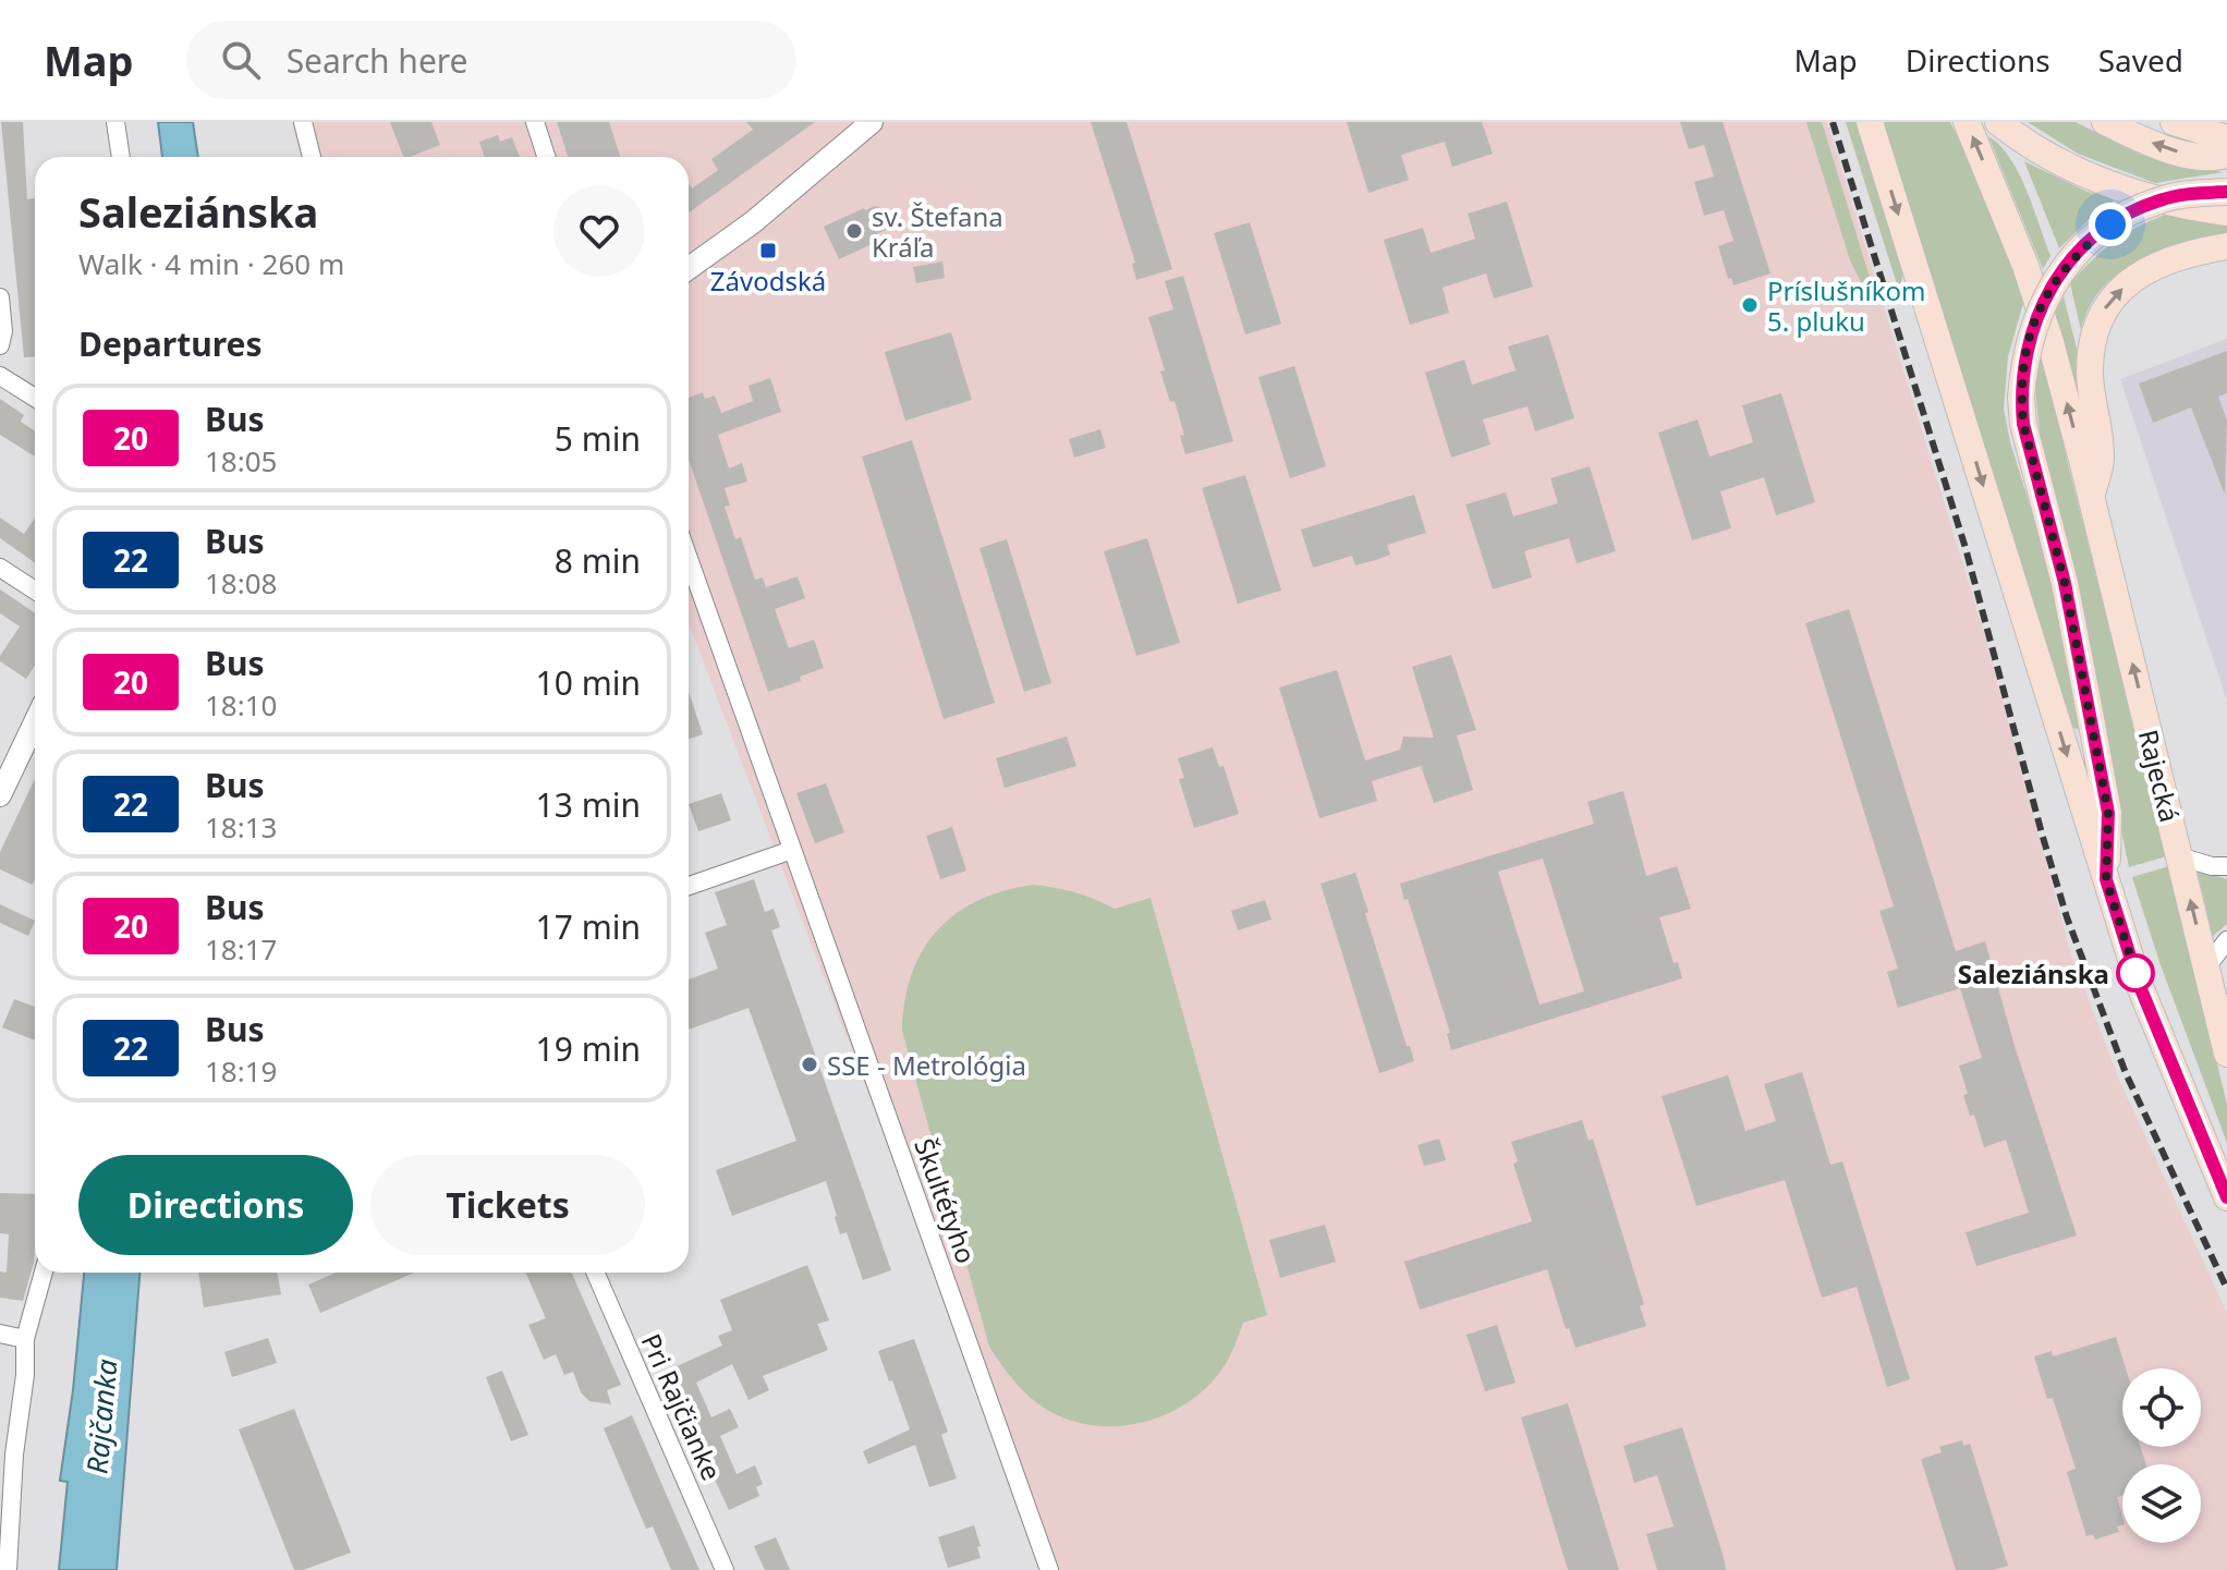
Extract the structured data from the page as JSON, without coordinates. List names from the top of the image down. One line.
{"streets":{"main road":["Rajecká"],"street":["Škultétyho","Pri Rajčianke"]},"water":["Rajčanka"],"places":{"other":["sv. Štefana Kráľa","Príslušníkom 5. pluku","Saleziánska","SSE - Metrológia"],"transit":["Závodská"]},"lines":["bus line 20"],"page":{"header":"Map","search":"Search here","nav":["Map","Directions","Saved"],"heading":[["Saleziánska","Walk · 4 min · 260 m"],"Departures"],"list":[{"mark":"20","name":"Bus","note":"18:05","value":"5 min"},{"mark":"22","name":"Bus","note":"18:08","value":"8 min"},{"mark":"20","name":"Bus","note":"18:10","value":"10 min"},{"mark":"22","name":"Bus","note":"18:13","value":"13 min"},{"mark":"20","name":"Bus","note":"18:17","value":"17 min"},{"mark":"22","name":"Bus","note":"18:19","value":"19 min"}],"buttons":["Directions","Tickets"]}}
